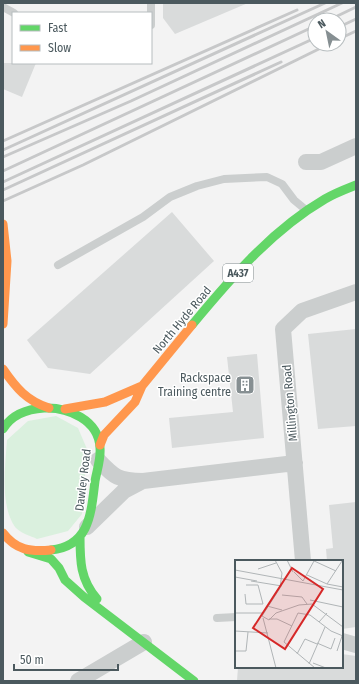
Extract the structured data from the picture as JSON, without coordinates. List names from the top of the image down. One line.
{"streets":{"main road":["A437","North Hyde Road","Dawley Road"],"street":["Millington Road"]},"crossings":[["North Hyde Road","Dawley Road"]],"places":{"building":["Rackspace Training centre"]},"legend":["Fast","Slow"],"scale_bar":"50 m","north":"top left"}
